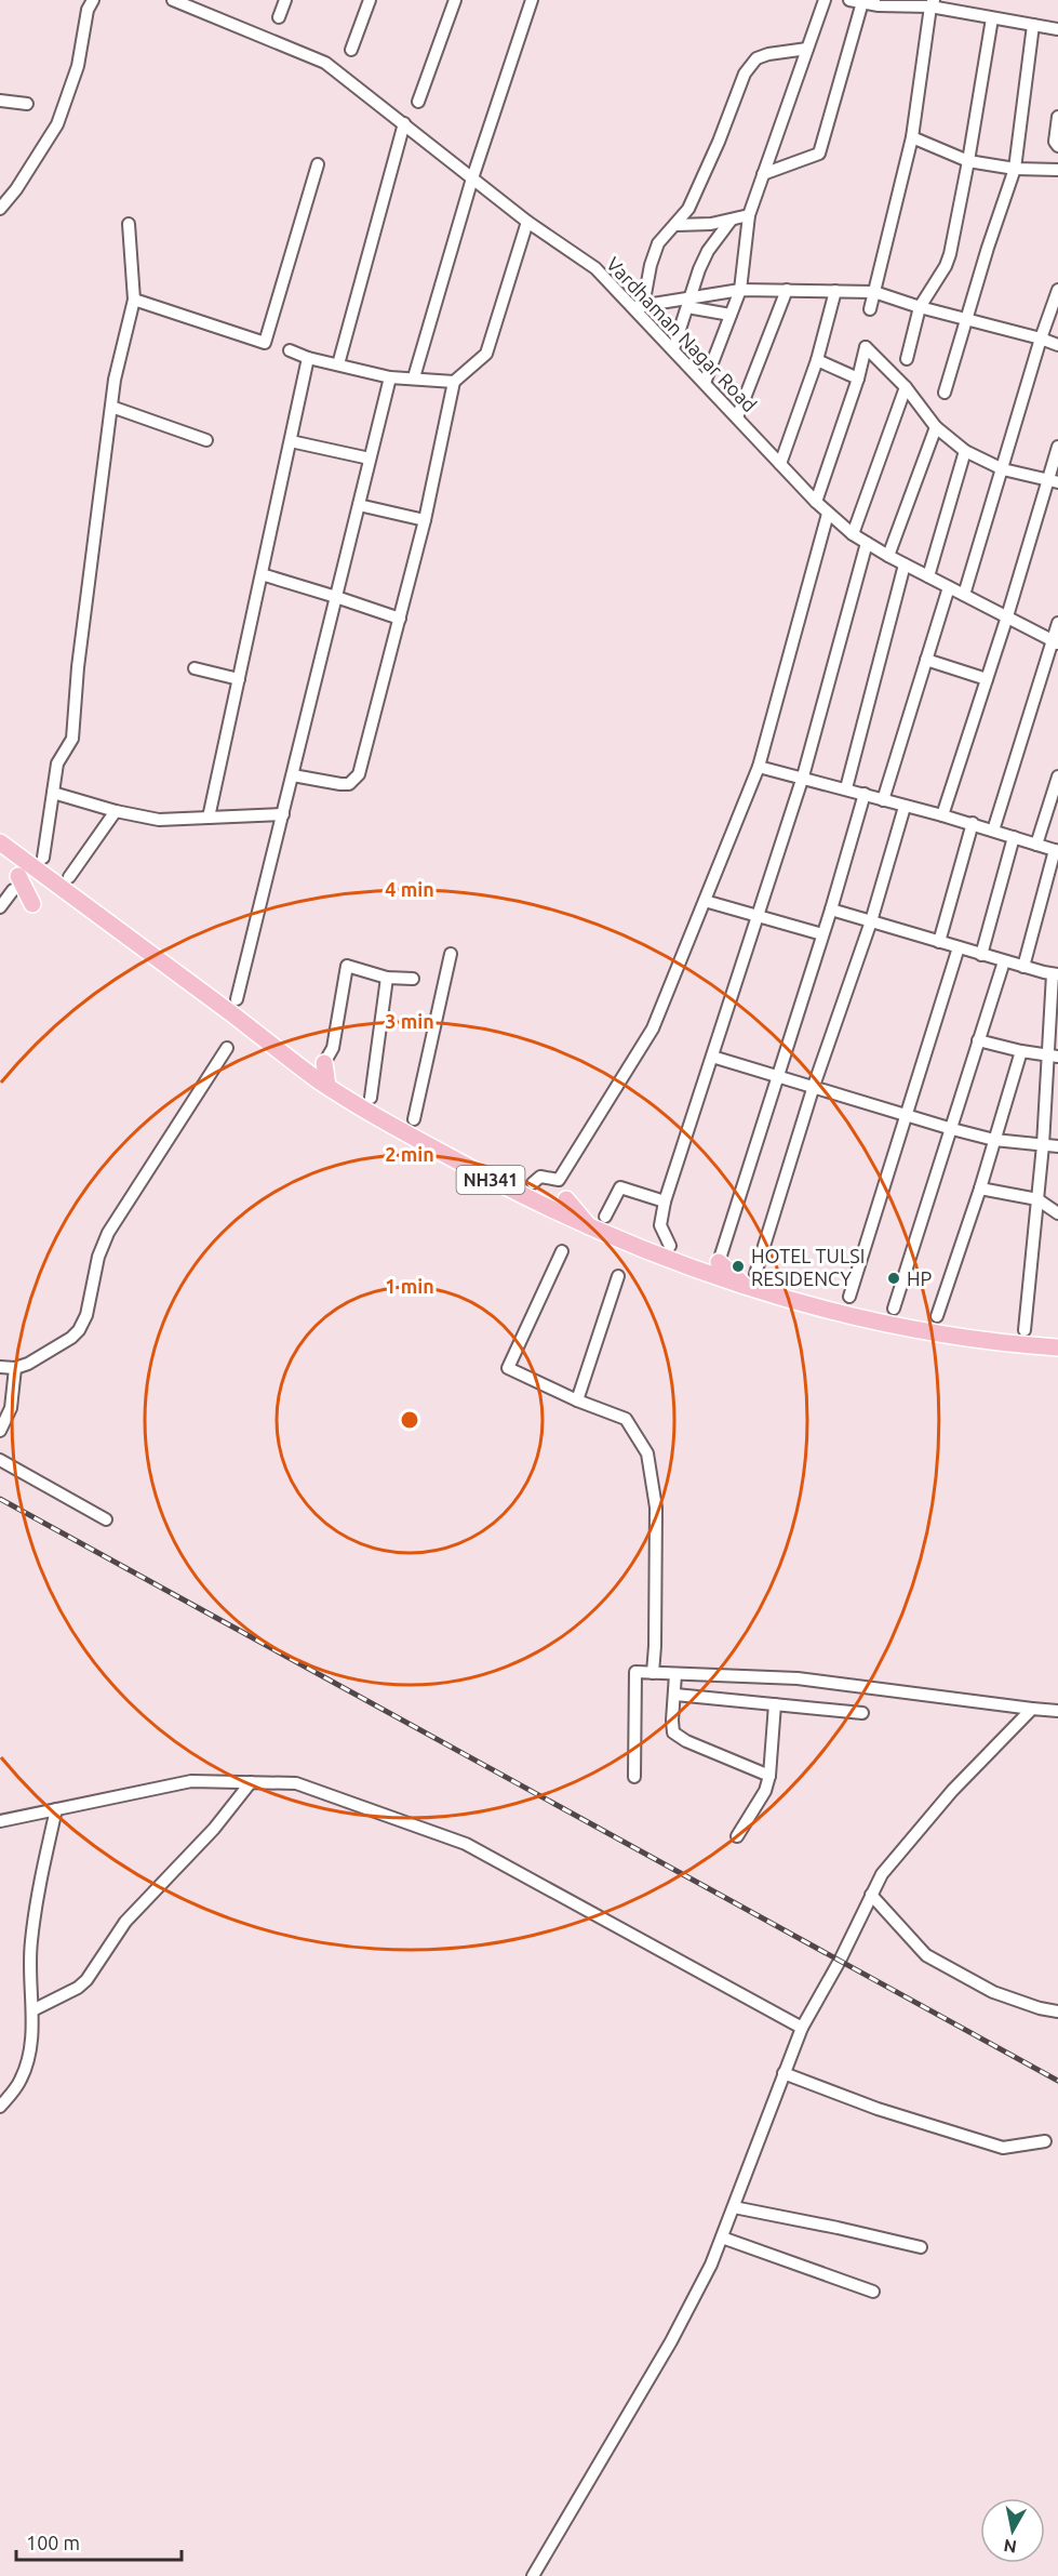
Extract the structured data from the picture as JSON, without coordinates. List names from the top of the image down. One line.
{"streets":{"highway":["NH341"],"street":["Vardhaman Nagar Road"]},"places":["HOTEL TULSI RESIDENCY","HP"],"scale_bar":"100 m","north":"bottom","rings":["4 min","3 min","2 min","1 min"]}
